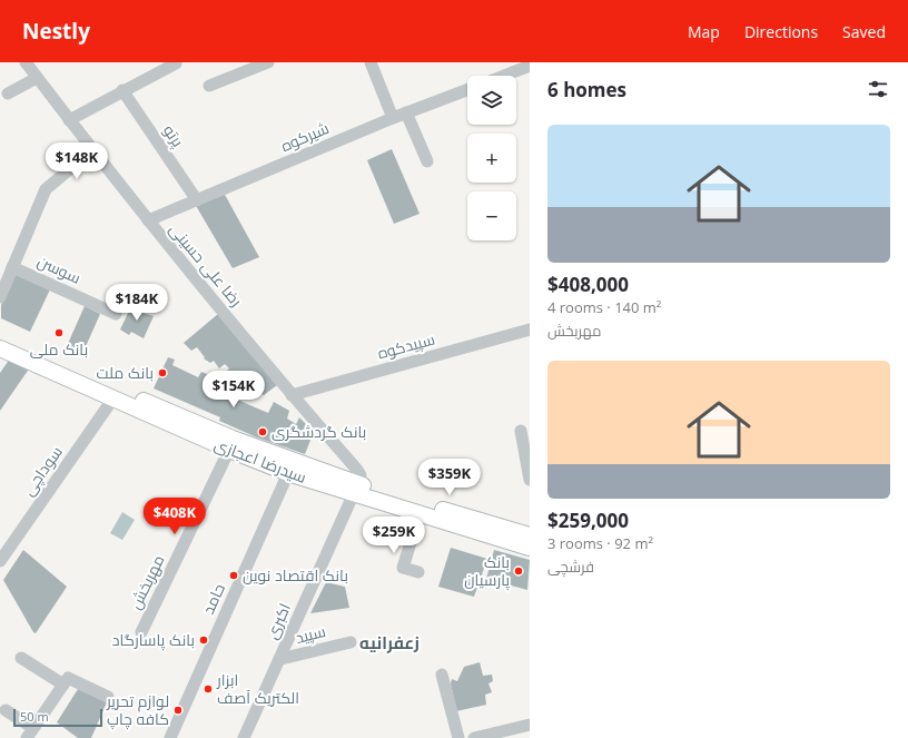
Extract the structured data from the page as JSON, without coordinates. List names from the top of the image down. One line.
{"streets":{"main road":["سیدرضا اعجازی"],"street":["پرتو","شیرکوه","رضا علی حسینی","سوسن","سپیدکوه","سوداچی","مهربخش","حامد","اکبری","سپید"]},"crossings":[["پرتو","شیرکوه"],["شیرکوه","رضا علی حسینی"],["رضا علی حسینی","سپیدکوه"],["رضا علی حسینی","سیدرضا اعجازی"],["رضا علی حسینی","اکبری"],["سیدرضا اعجازی","سوداچی"],["سیدرضا اعجازی","مهربخش"],["سیدرضا اعجازی","حامد"],["سیدرضا اعجازی","اکبری"],["اکبری","سپید"]],"districts":["زعفرانیه"],"places":["بانک ملی","بانک ملت","بانک گردشگری","بانک پارسیان","بانک اقتصاد نوین","بانک پاسارگاد","ابزار الکتریک آصف","لوازم تحریر کافه چاپ"],"scale_bar":"50 m","page":{"header":"Nestly","nav":["Map","Directions","Saved"],"heading":"6 homes","map_buttons":["+","−"],"list":[{"name":"$408,000","note":"4 rooms · 140 m² · مهربخش"},{"name":"$259,000","note":"3 rooms · 92 m² · فرشچی"}],"price":["$148K","$184K","$154K","$359K","$408K","$259K"],"scale":"50 m"}}
